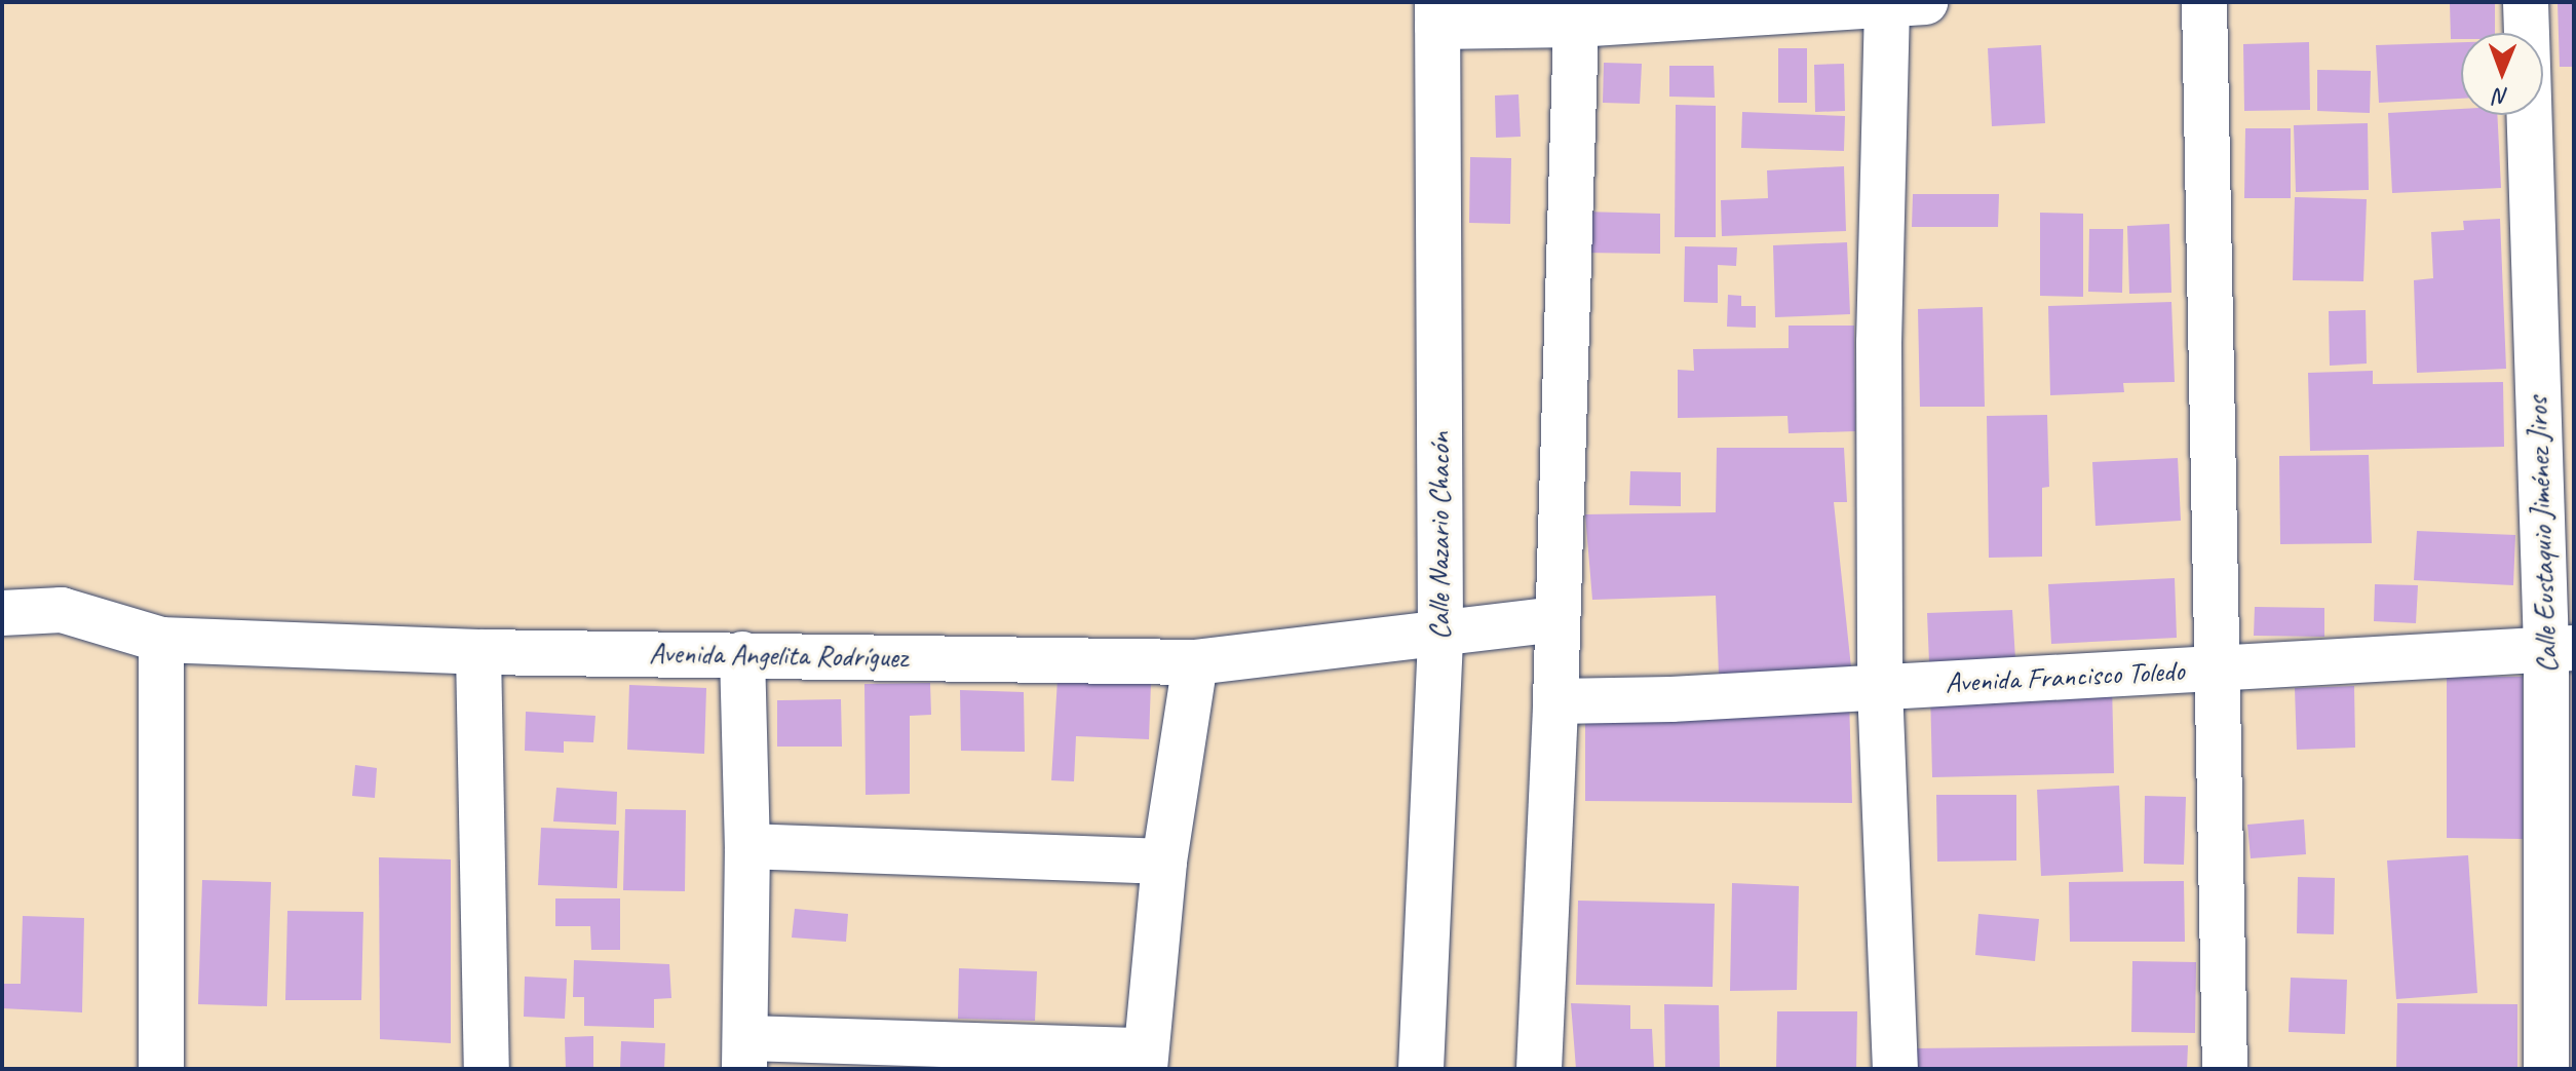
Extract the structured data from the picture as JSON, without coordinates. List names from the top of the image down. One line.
{"streets":{"street":["Calle Eustaquio Jiménez Jiros","Calle Nazario Chacón","Avenida Angelita Rodríguez","Avenida Francisco Toledo"]},"crossings":[["Calle Eustaquio Jiménez Jiros","Avenida Francisco Toledo"],["Calle Nazario Chacón","Avenida Angelita Rodríguez"]],"north":"bottom"}
